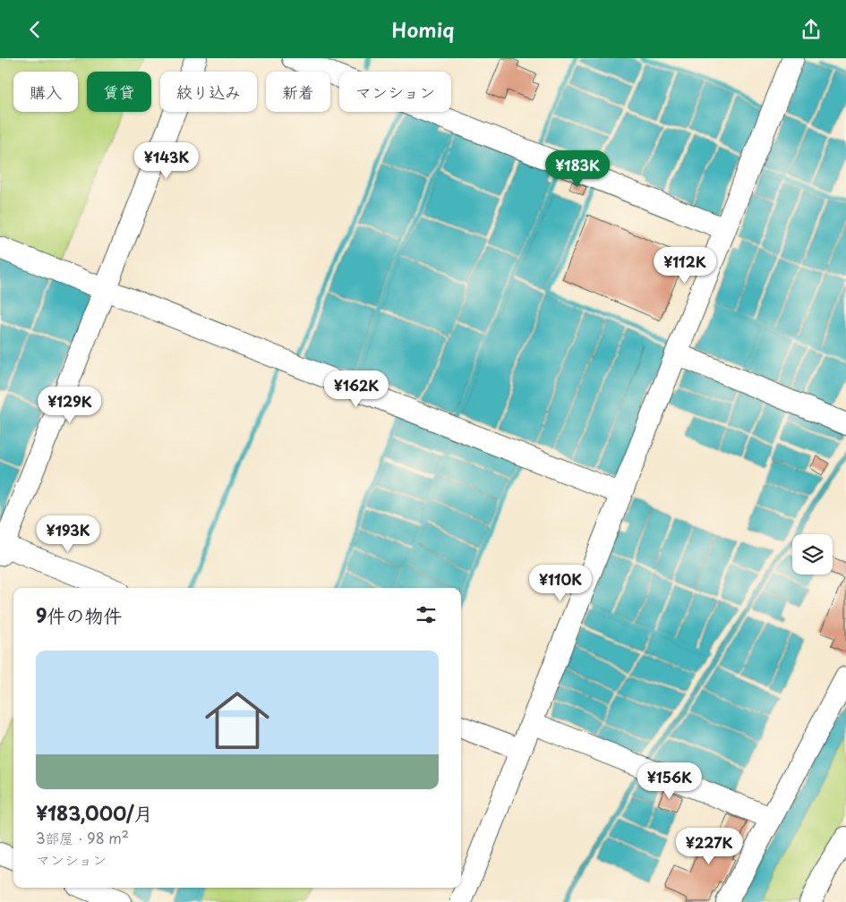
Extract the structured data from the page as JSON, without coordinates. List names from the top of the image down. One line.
{"page":{"header":"Homiq","chip":["購入","賃貸","絞り込み","新着","マンション"],"price":["¥143K","¥183K","¥112K","¥162K","¥129K","¥193K","¥110K","¥156K","¥227K"],"heading":"9件の物件","list":[{"name":"¥183,000/月","note":"3部屋 · 98 m² · マンション"}]}}
